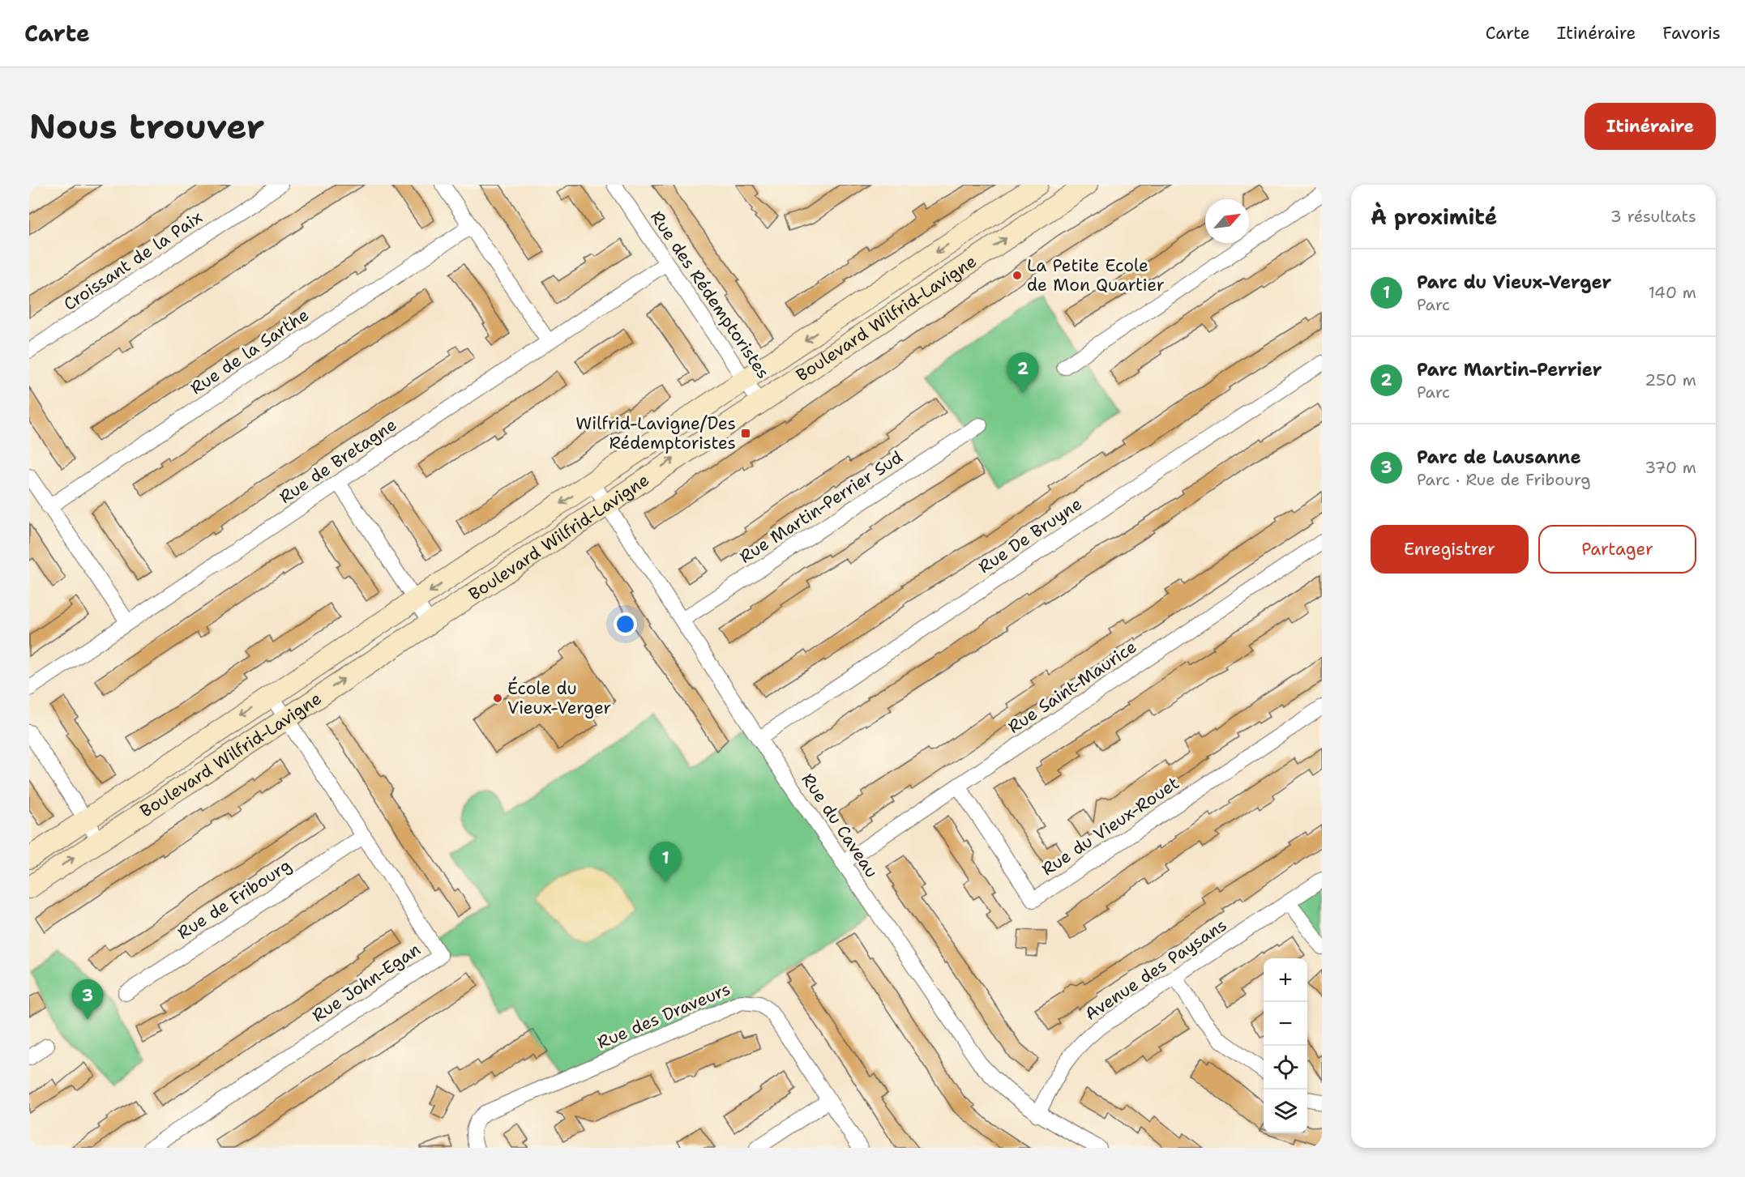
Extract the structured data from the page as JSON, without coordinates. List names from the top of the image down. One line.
{"streets":{"main road":["Boulevard Wilfrid-Lavigne"],"street":["Croissant de la Paix","Rue des Rédemptoristes","Rue de la Sarthe","Rue de Bretagne","Rue Martin-Perrier Sud","Rue De Bruyne","Rue Saint-Maurice","Rue du Caveau","Rue du Vieux-Rouet","Rue de Fribourg","Avenue des Paysans","Rue John-Egan","Rue des Draveurs"]},"crossings":[["Rue des Rédemptoristes","Boulevard Wilfrid-Lavigne"],["Rue des Rédemptoristes","Rue de Bretagne"],["Boulevard Wilfrid-Lavigne","Rue du Caveau"],["Boulevard Wilfrid-Lavigne","Rue John-Egan"],["Rue Martin-Perrier Sud","Rue du Caveau"],["Rue De Bruyne","Rue du Caveau"],["Rue Saint-Maurice","Rue du Caveau"],["Rue Saint-Maurice","Rue du Vieux-Rouet"],["Rue du Caveau","Avenue des Paysans"],["Rue de Fribourg","Rue John-Egan"]],"places":{"other":["La Petite Ecole de Mon Quartier","École du Vieux-Verger"],"transit":["Wilfrid-Lavigne/Des Rédemptoristes"]},"north":"top right","page":{"header":"Carte","nav":["Carte","Itinéraire","Favoris"],"buttons":["Itinéraire",["Enregistrer","Partager"]],"title":"Nous trouver","heading":["À proximité","3 résultats"],"list":[{"mark":"1","name":"Parc du Vieux-Verger","note":"Parc","value":"140 m"},{"mark":"2","name":"Parc Martin-Perrier","note":"Parc","value":"250 m"},{"mark":"3","name":"Parc de Lausanne","note":"Parc · Rue de Fribourg","value":"370 m"}],"pins":["2","1","3"],"map_buttons":["+","−"]}}
